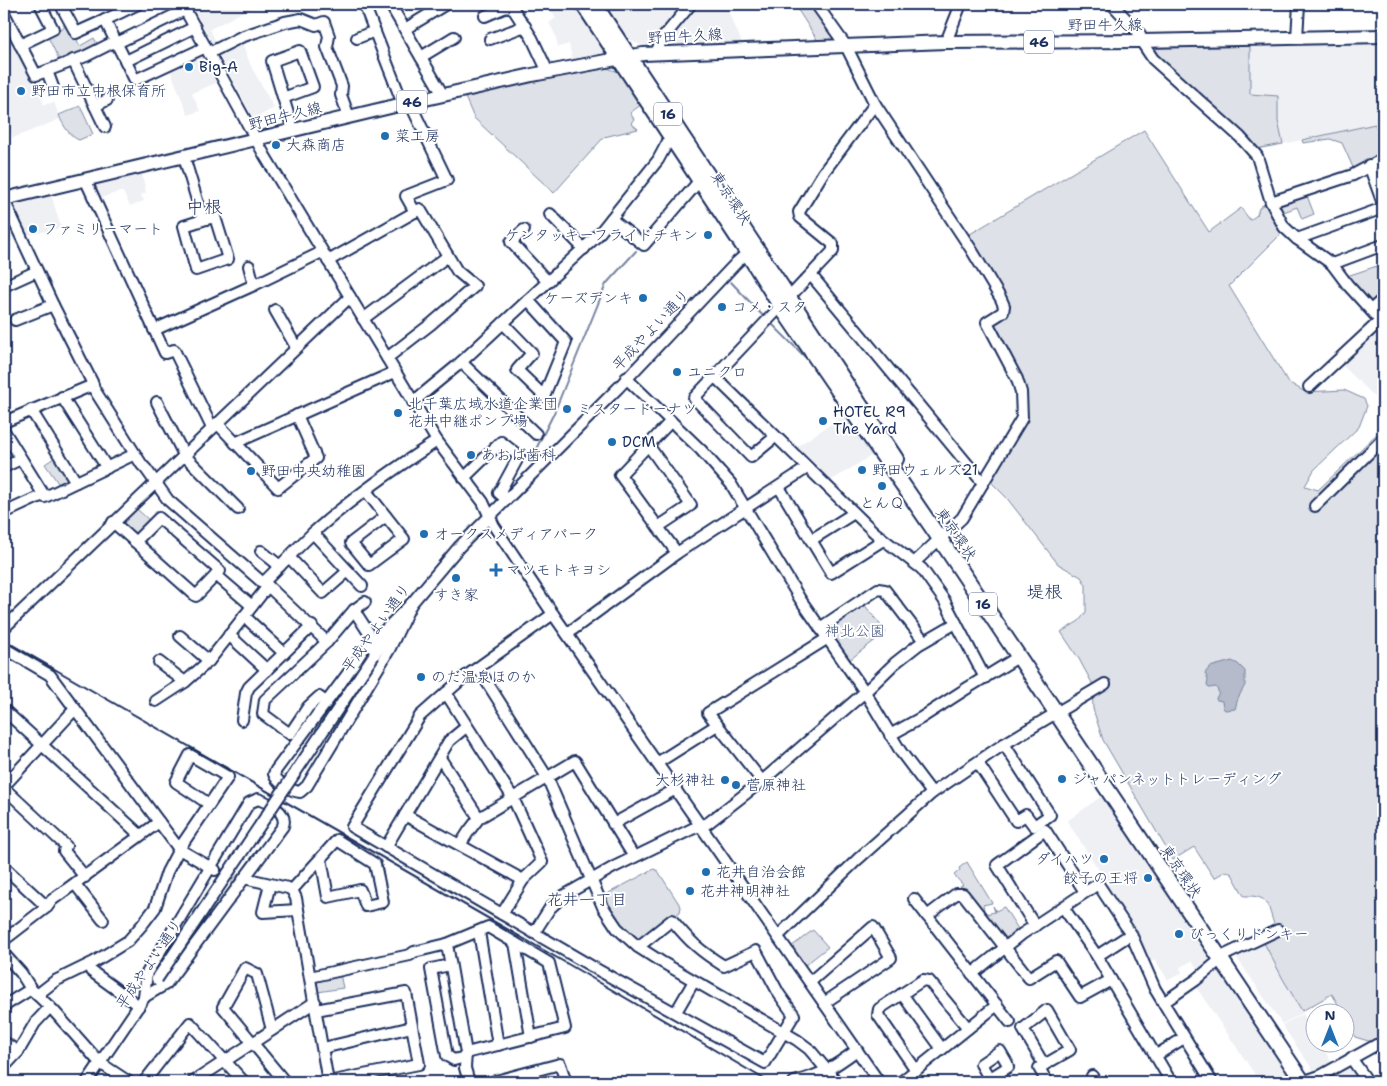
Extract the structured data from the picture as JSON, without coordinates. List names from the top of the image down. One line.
{"streets":{"highway":["16","東京環状"],"main road":["野田牛久線","46"],"street":["平成やよい通り"]},"crossings":[["野田牛久線","東京環状"],["東京環状","平成やよい通り"]],"districts":["中根","堤根","花井一丁目"],"parks":["神北公園"],"places":{"other":["Big-A","野田市立中根保育所","菜工房","大森商店","ファミリーマート","ケンタッキーフライドチキン","ケーズデンキ","コメ・スタ","ユニクロ","ミスタードーナツ","北千葉広域水道企業団 花井中継ポンプ場","HOTEL R9 The Yard","DCM","あおば歯科","野田ウェルズ21","野田中央幼稚園","とんＱ","オークスメディアパーク","すき家","のだ温泉ほのか","ジャパンネットトレーディング","大杉神社","菅原神社","ダイハツ","花井自治会館","餃子の王将","花井神明神社","びっくりドンキー"],"health":["マツモトキヨシ"]},"north":"top"}
